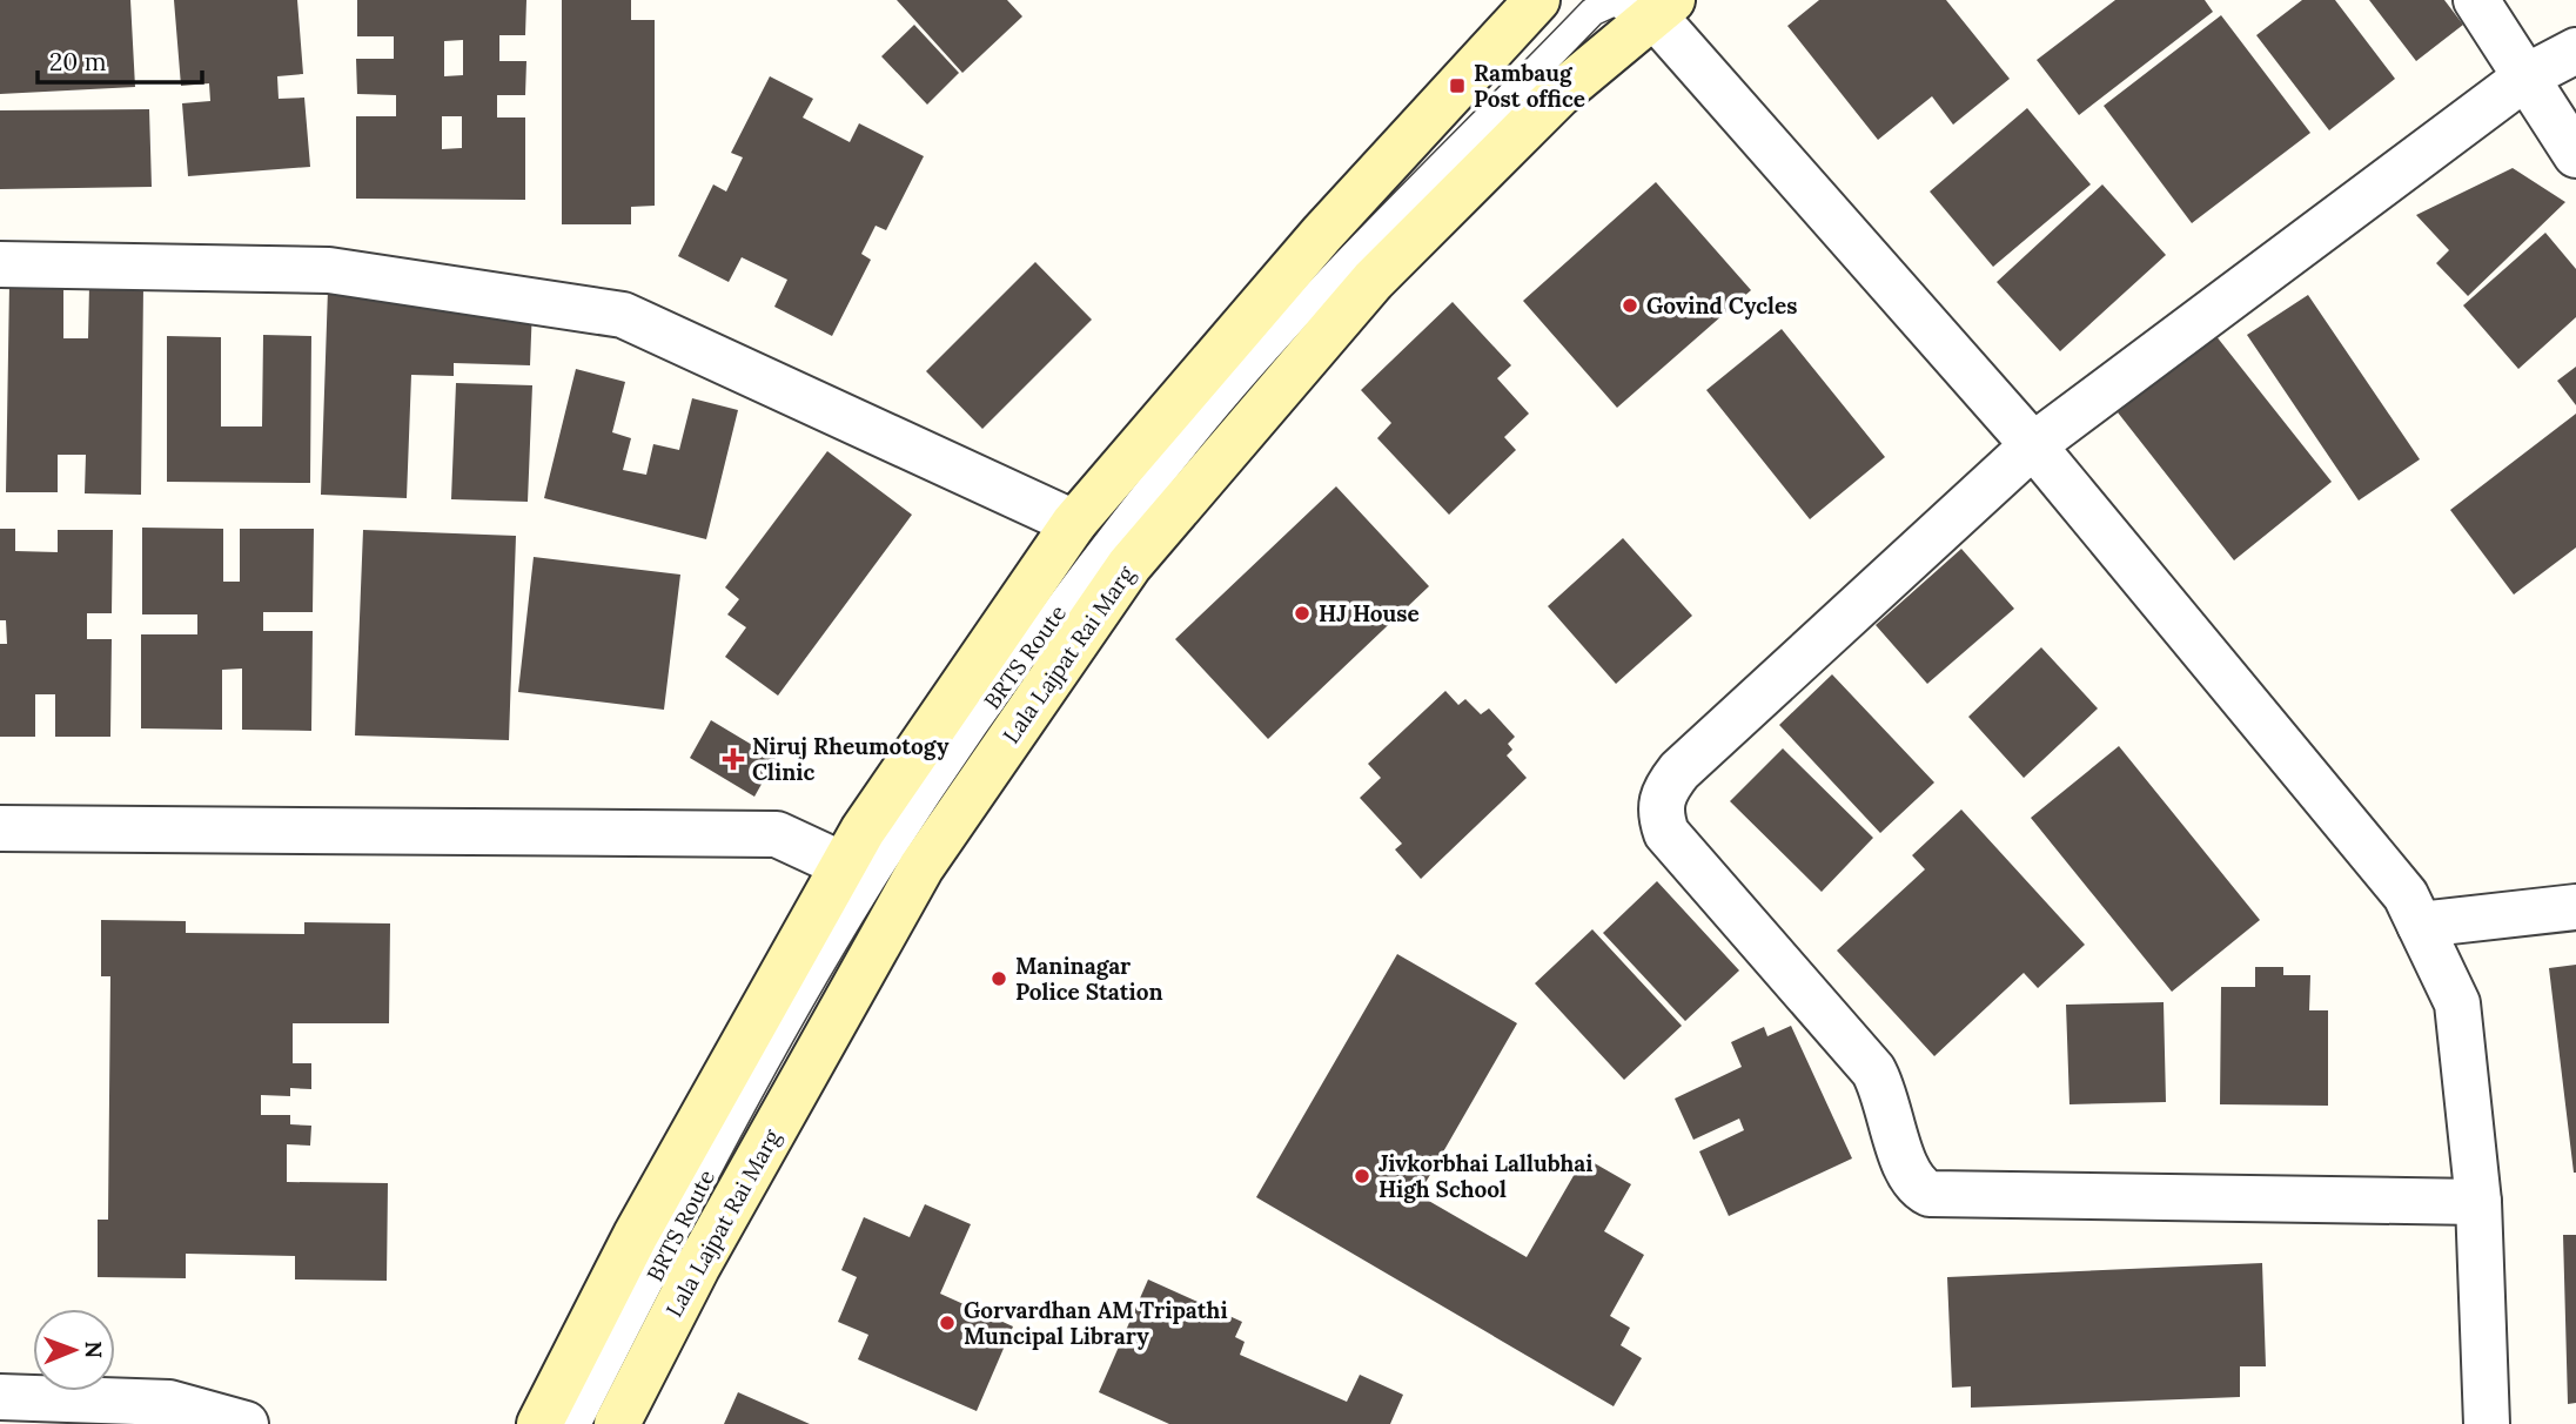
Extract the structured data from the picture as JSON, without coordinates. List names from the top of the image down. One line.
{"streets":{"main road":["Lala Lajpat Rai Marg"],"lane":["BRTS Route"]},"crossings":[["Lala Lajpat Rai Marg","BRTS Route"]],"places":{"transit":["Rambaug Post office"],"other":["Govind Cycles","HJ House","Maninagar Police Station","Jivkorbhai Lallubhai High School","Gorvardhan AM Tripathi Muncipal Library"],"health":["Niruj Rheumotogy Clinic"]},"scale_bar":"20 m","north":"right"}
